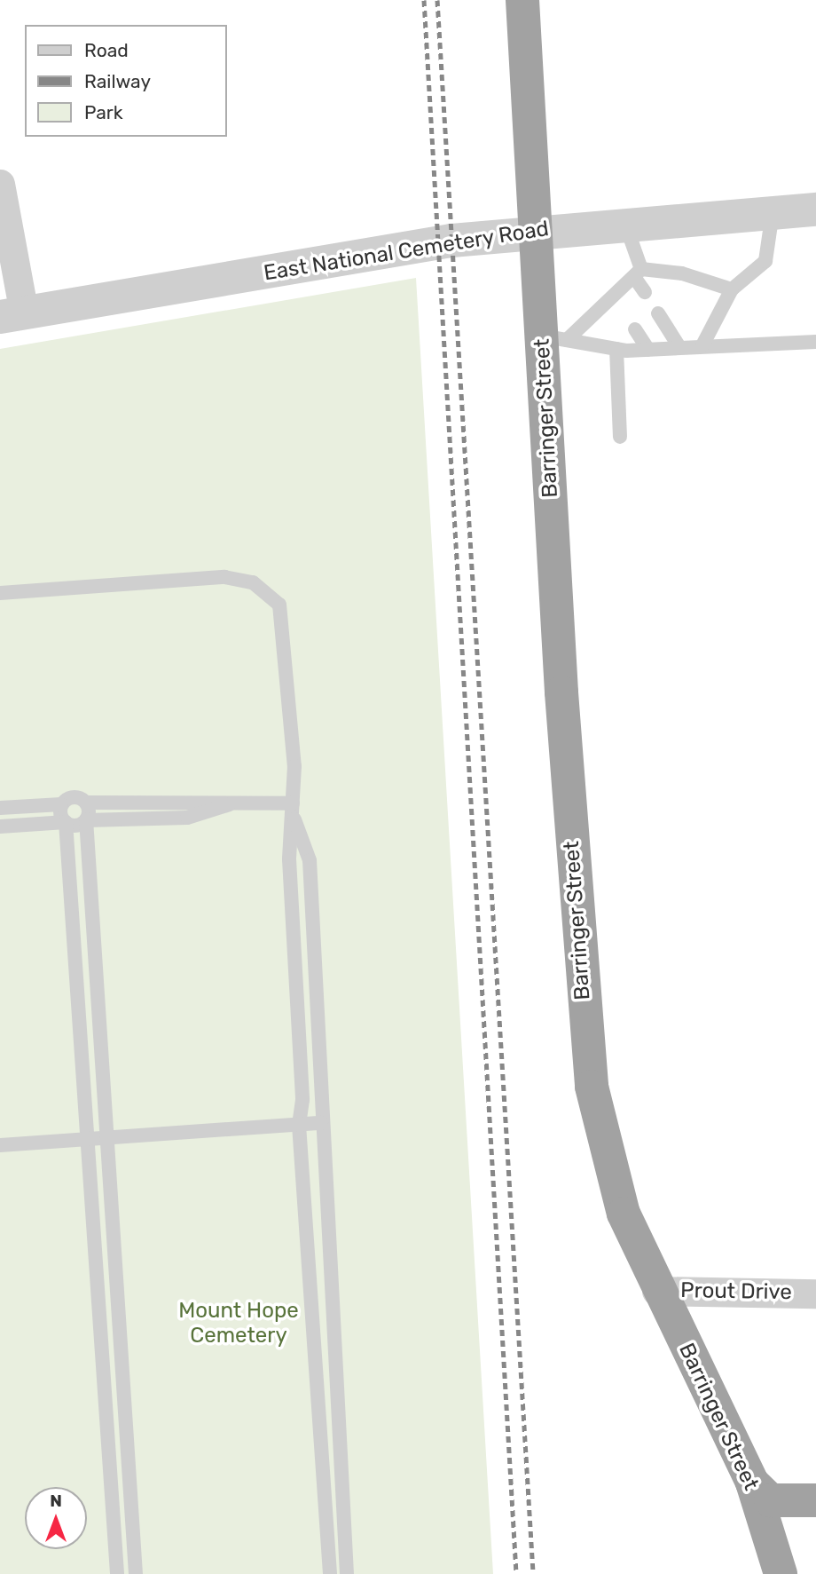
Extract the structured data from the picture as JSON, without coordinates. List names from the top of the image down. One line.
{"streets":{"highway":["Barringer Street"],"street":["East National Cemetery Road","Prout Drive"]},"crossings":[["East National Cemetery Road","Barringer Street"],["Barringer Street","Prout Drive"]],"parks":["Mount Hope Cemetery"],"legend":["Road","Railway","Park"],"north":"top"}
